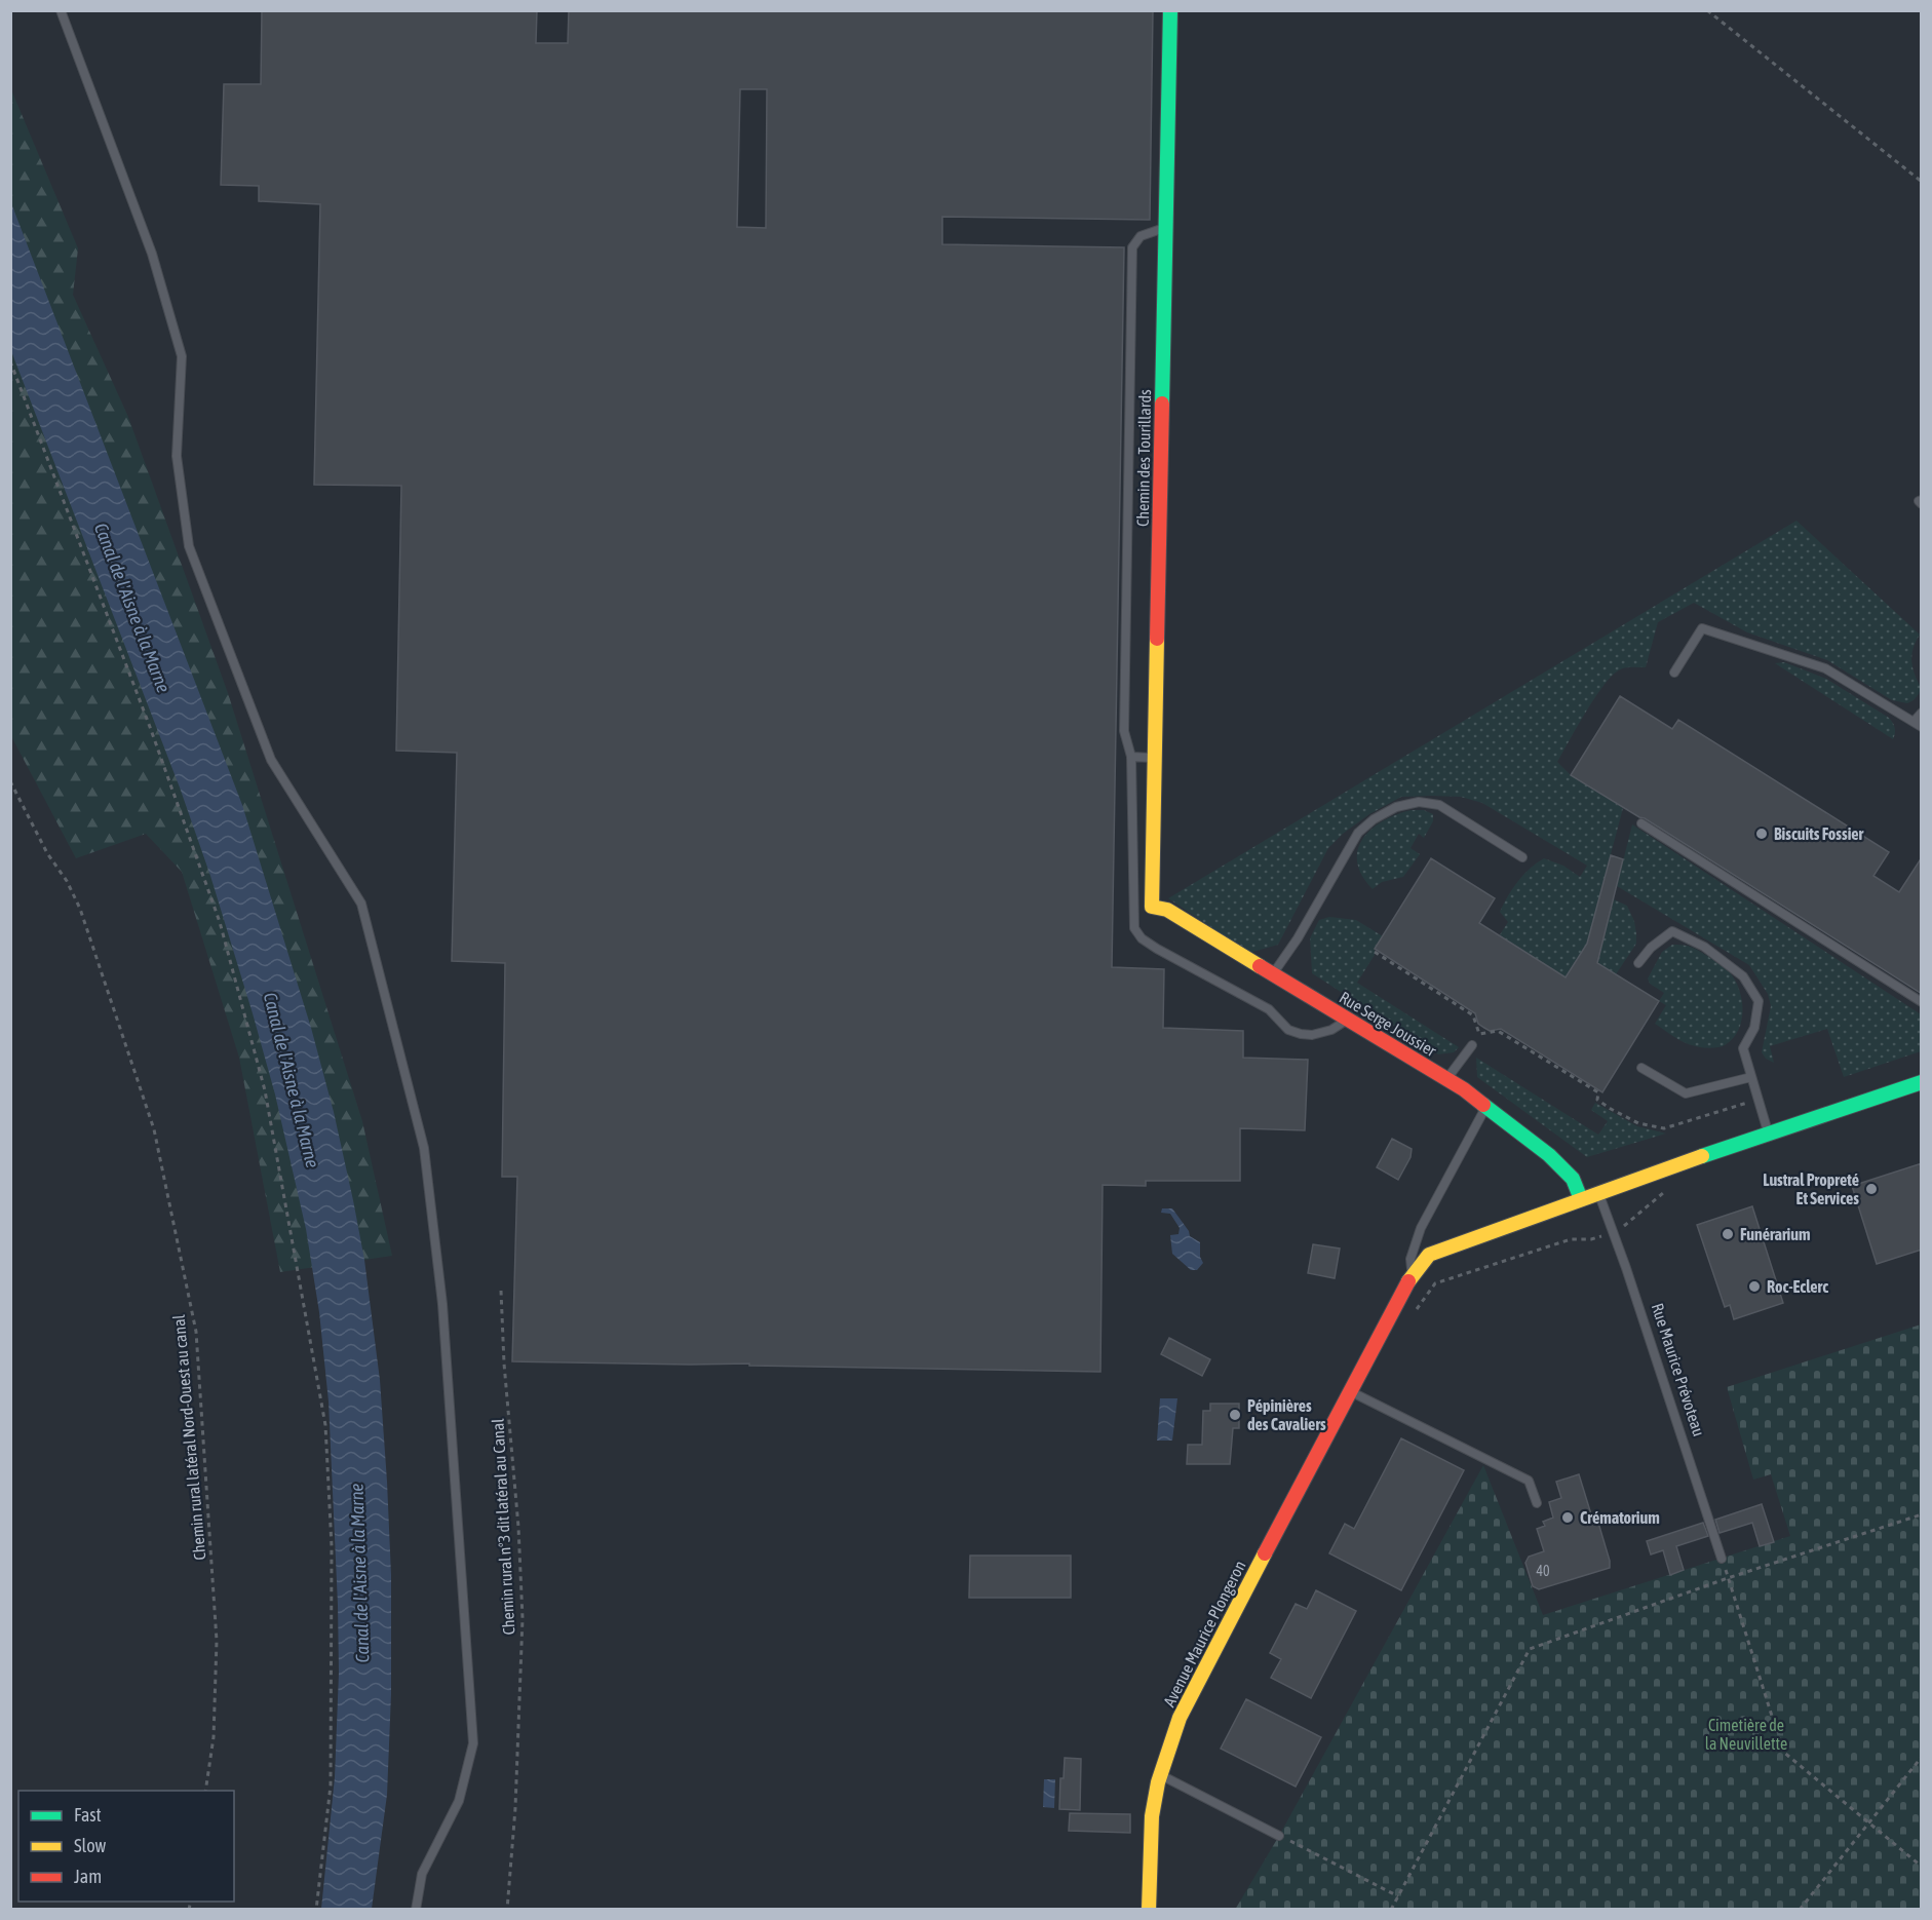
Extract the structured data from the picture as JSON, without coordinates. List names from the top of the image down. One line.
{"streets":{"street":["Chemin des Tourillards","Rue Serge Joussier","Avenue Maurice Plongeron"],"lane":["Rue Maurice Prévoteau"],"path":["Chemin rural latéral Nord-Ouest au canal","Chemin rural n°3 dit latéral au Canal"]},"crossings":[["Chemin des Tourillards","Rue Serge Joussier"],["Rue Serge Joussier","Avenue Maurice Plongeron"]],"water":["Canal de l'Aisne à la Marne"],"parks":["Cimetière de la Neuvillette"],"places":["Biscuits Fossier","Lustral Propreté Et Services","Funérarium","Roc-Eclerc","Pépinières des Cavaliers","Crématorium"],"house_numbers":["40"],"legend":["Fast","Slow","Jam"]}
